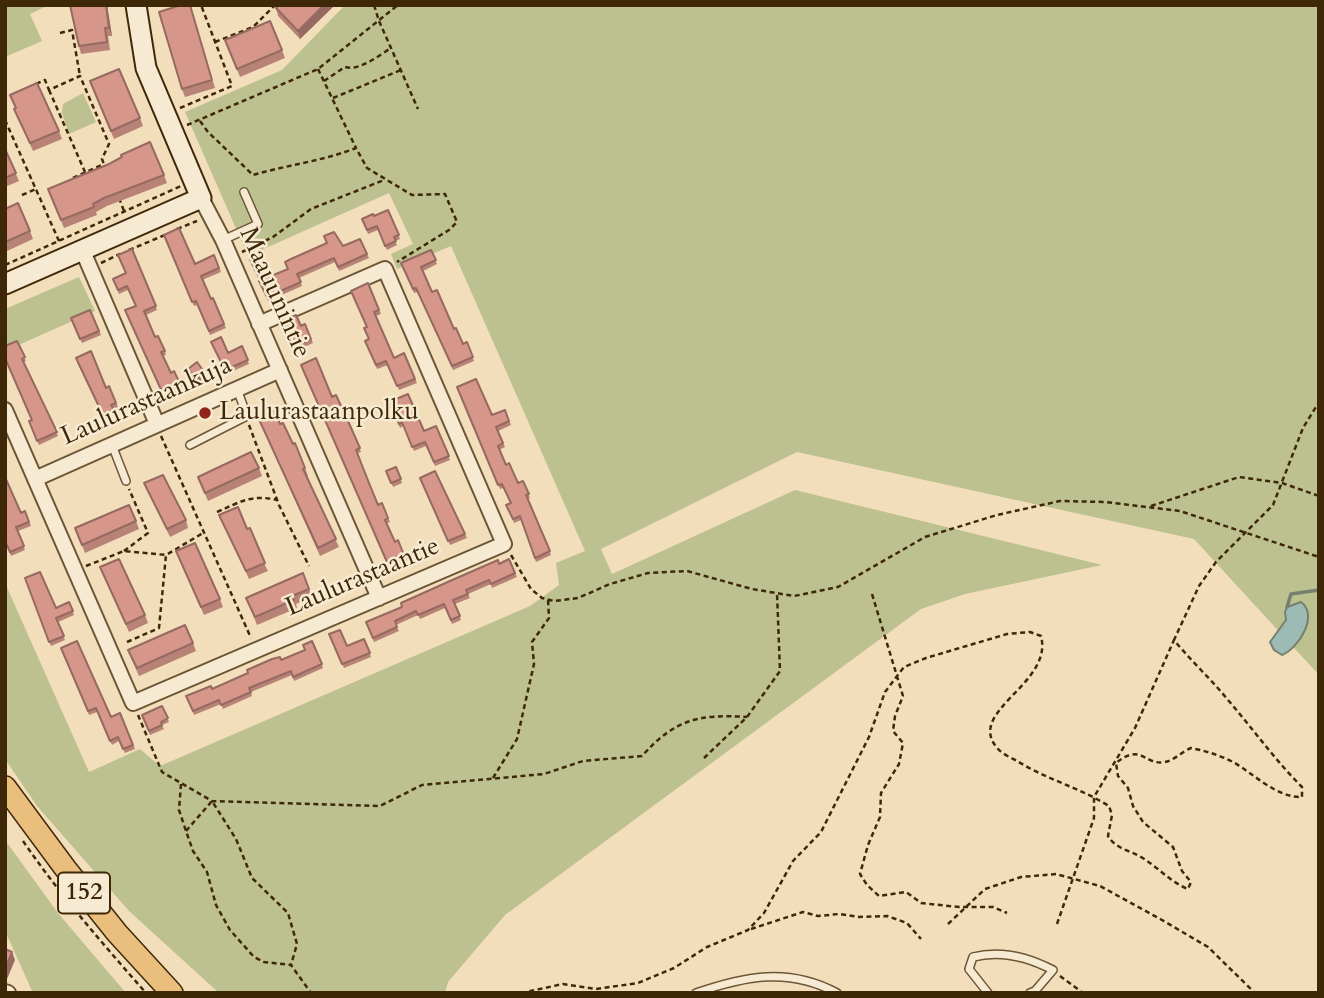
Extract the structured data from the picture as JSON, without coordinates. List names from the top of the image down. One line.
{"streets":{"main road":["152"],"street":["Maauunintie","Laulurastaankuja","Laulurastaantie"]},"crossings":[["Maauunintie","Laulurastaankuja"],["Maauunintie","Laulurastaantie"]],"places":["Laulurastaanpolku"]}
